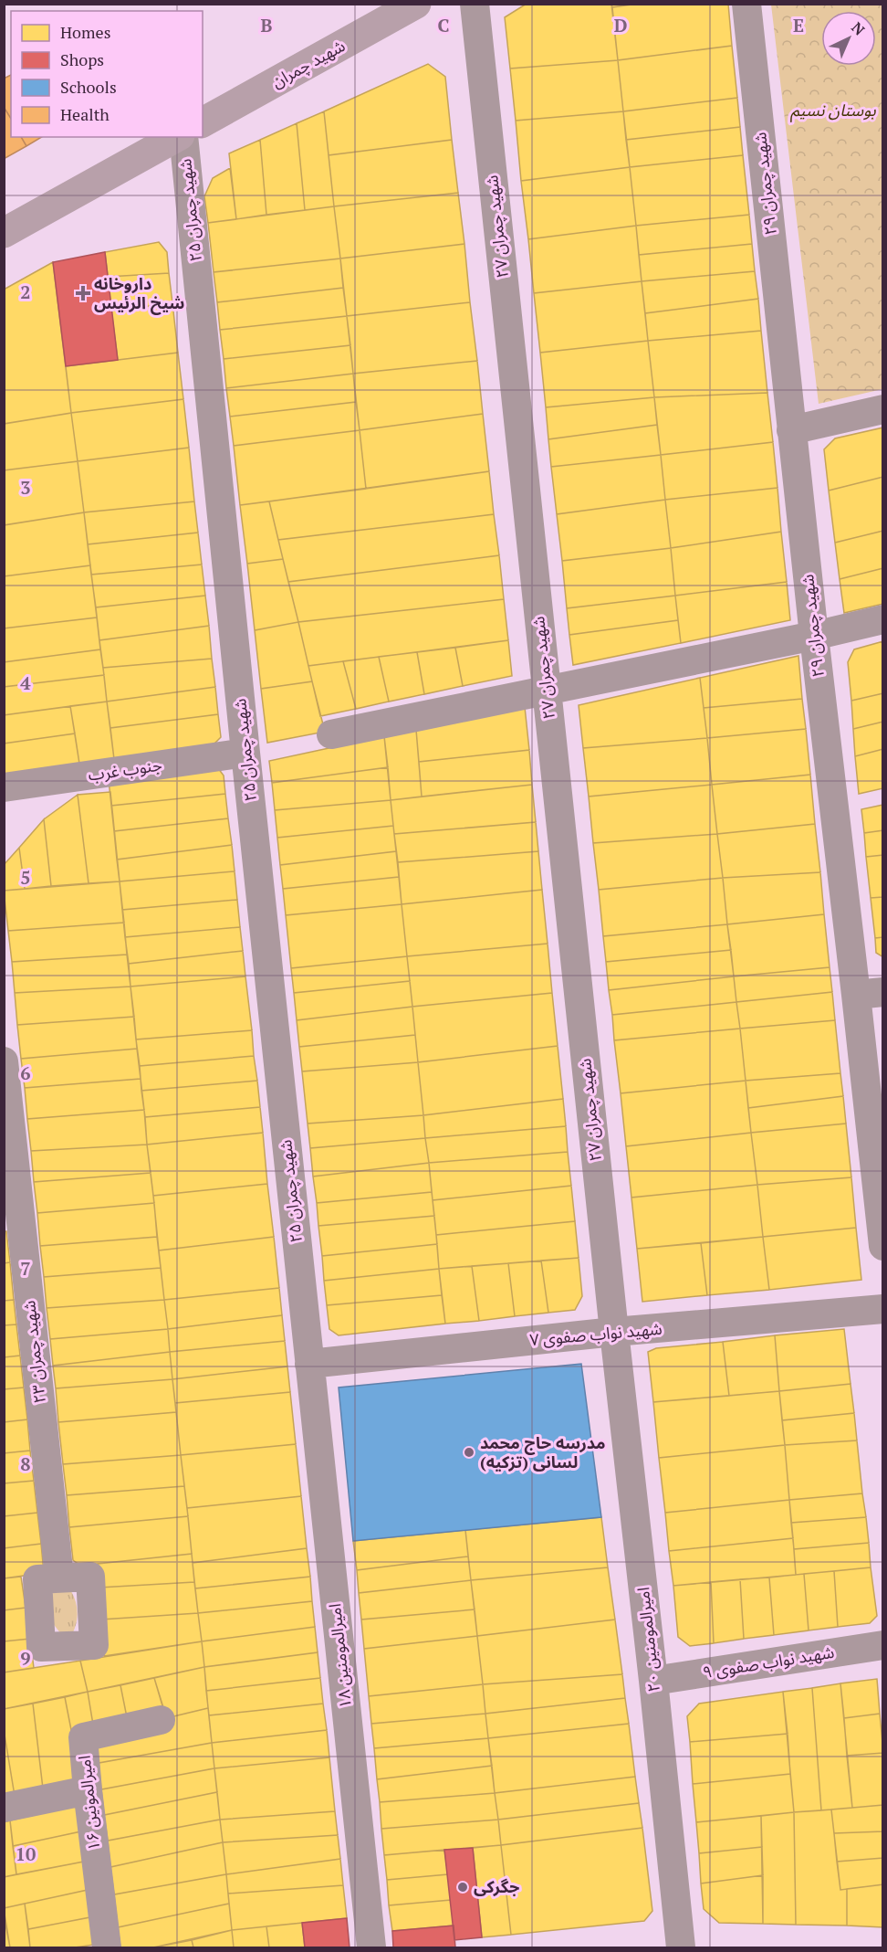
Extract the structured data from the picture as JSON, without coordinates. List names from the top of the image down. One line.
{"streets":{"street":["شهید چمران","شهید چمران ۲۹","شهید چمران ۲۵","شهید چمران ۲۷","جنوب غرب","شهید نواب صفوی ۷","شهید چمران ۲۳","امیرالمومنین ۲۰","امیرالمومنین ۱۸","شهید نواب صفوی ۹","امیرالمونین ۱۶"]},"crossings":[["شهید چمران ۲۵","جنوب غرب"],["شهید چمران ۲۵","شهید نواب صفوی ۷"],["شهید چمران ۲۵","امیرالمومنین ۱۸"],["شهید چمران ۲۷","شهید نواب صفوی ۷"],["شهید چمران ۲۷","امیرالمومنین ۲۰"],["شهید نواب صفوی ۷","امیرالمومنین ۲۰"],["شهید نواب صفوی ۷","امیرالمومنین ۱۸"],["امیرالمومنین ۲۰","شهید نواب صفوی ۹"]],"parks":["بوستان نسیم"],"places":{"health":["داروخانه شیخ الرئیس"],"other":["مدرسه حاج محمد لسانی (تزکیه)","جگرکی"]},"legend":["Homes","Shops","Schools","Health"],"north":"top right","grid":{"columns":["B","C","D","E"],"rows":["2","3","4","5","6","7","8","9","10"]}}
